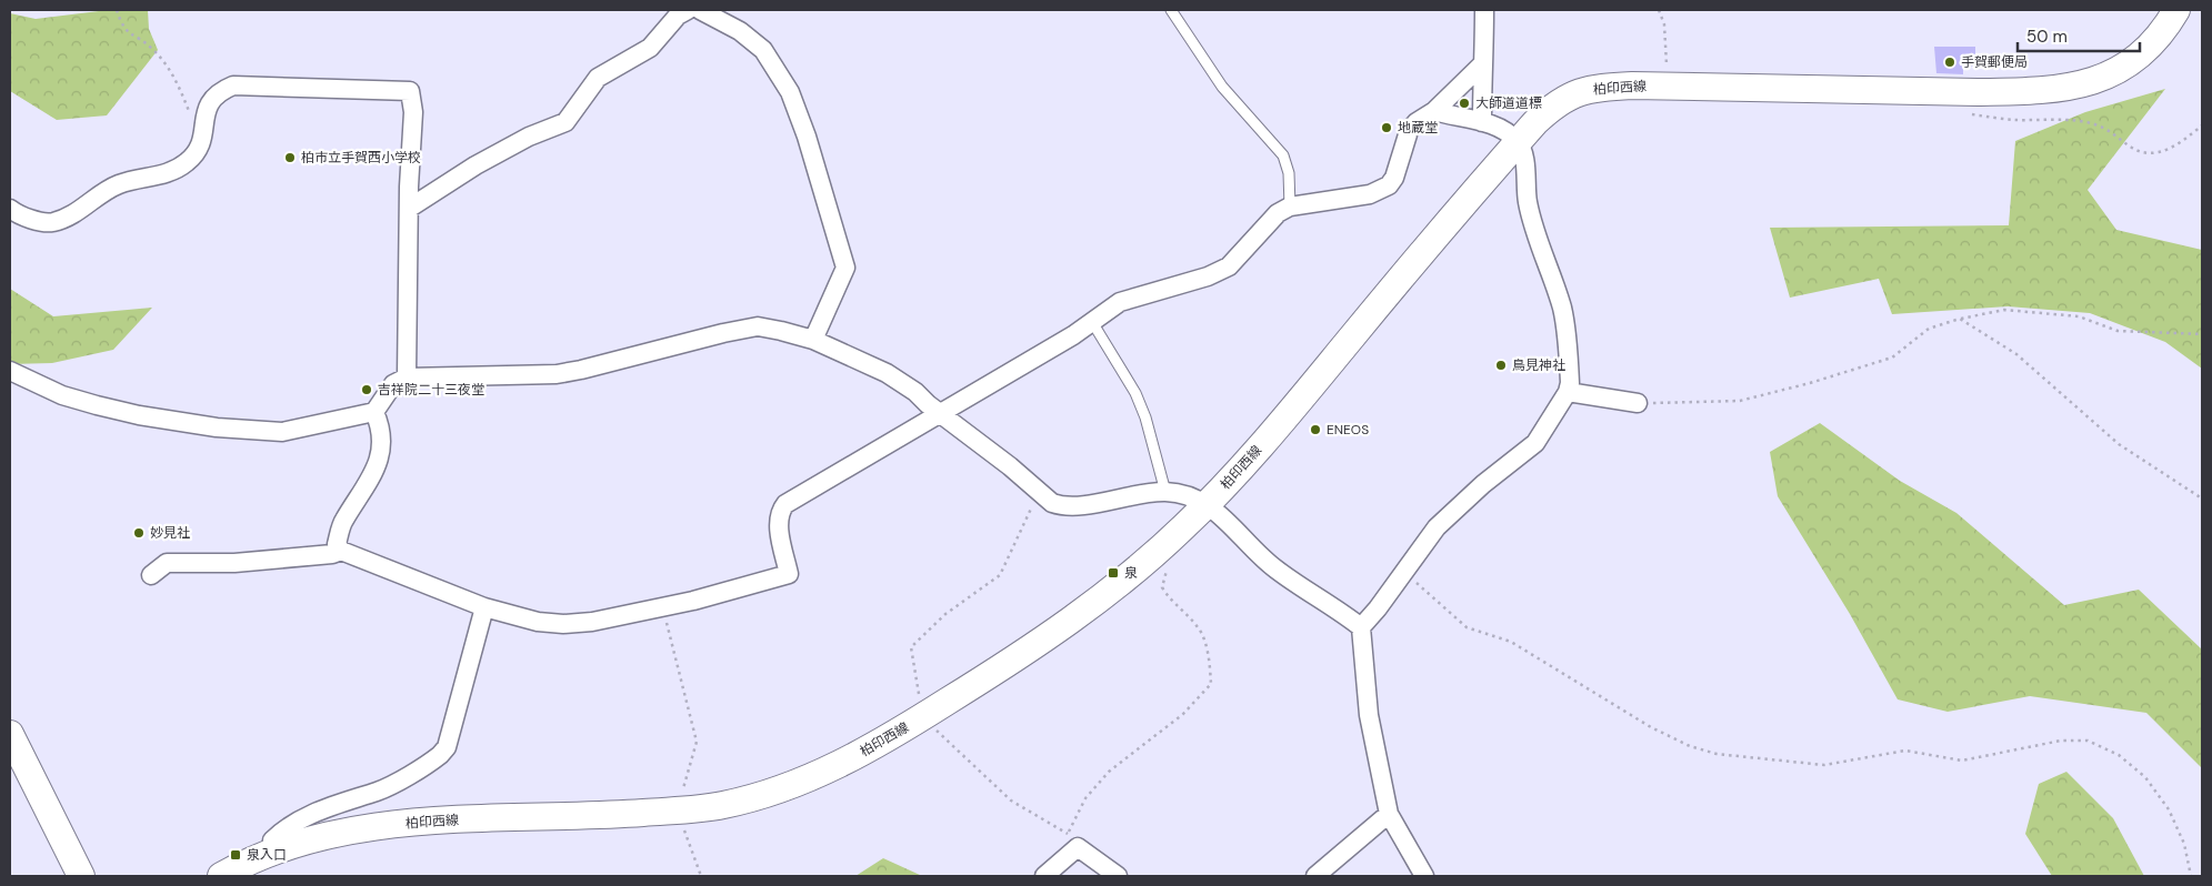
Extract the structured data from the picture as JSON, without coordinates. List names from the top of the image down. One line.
{"streets":{"main road":["柏印西線"]},"places":{"other":["手賀郵便局","大師道道標","地蔵堂","柏市立手賀西小学校","鳥見神社","吉祥院二十三夜堂","ENEOS","妙見社"],"transit":["泉","泉入口"]},"scale_bar":"50 m"}
